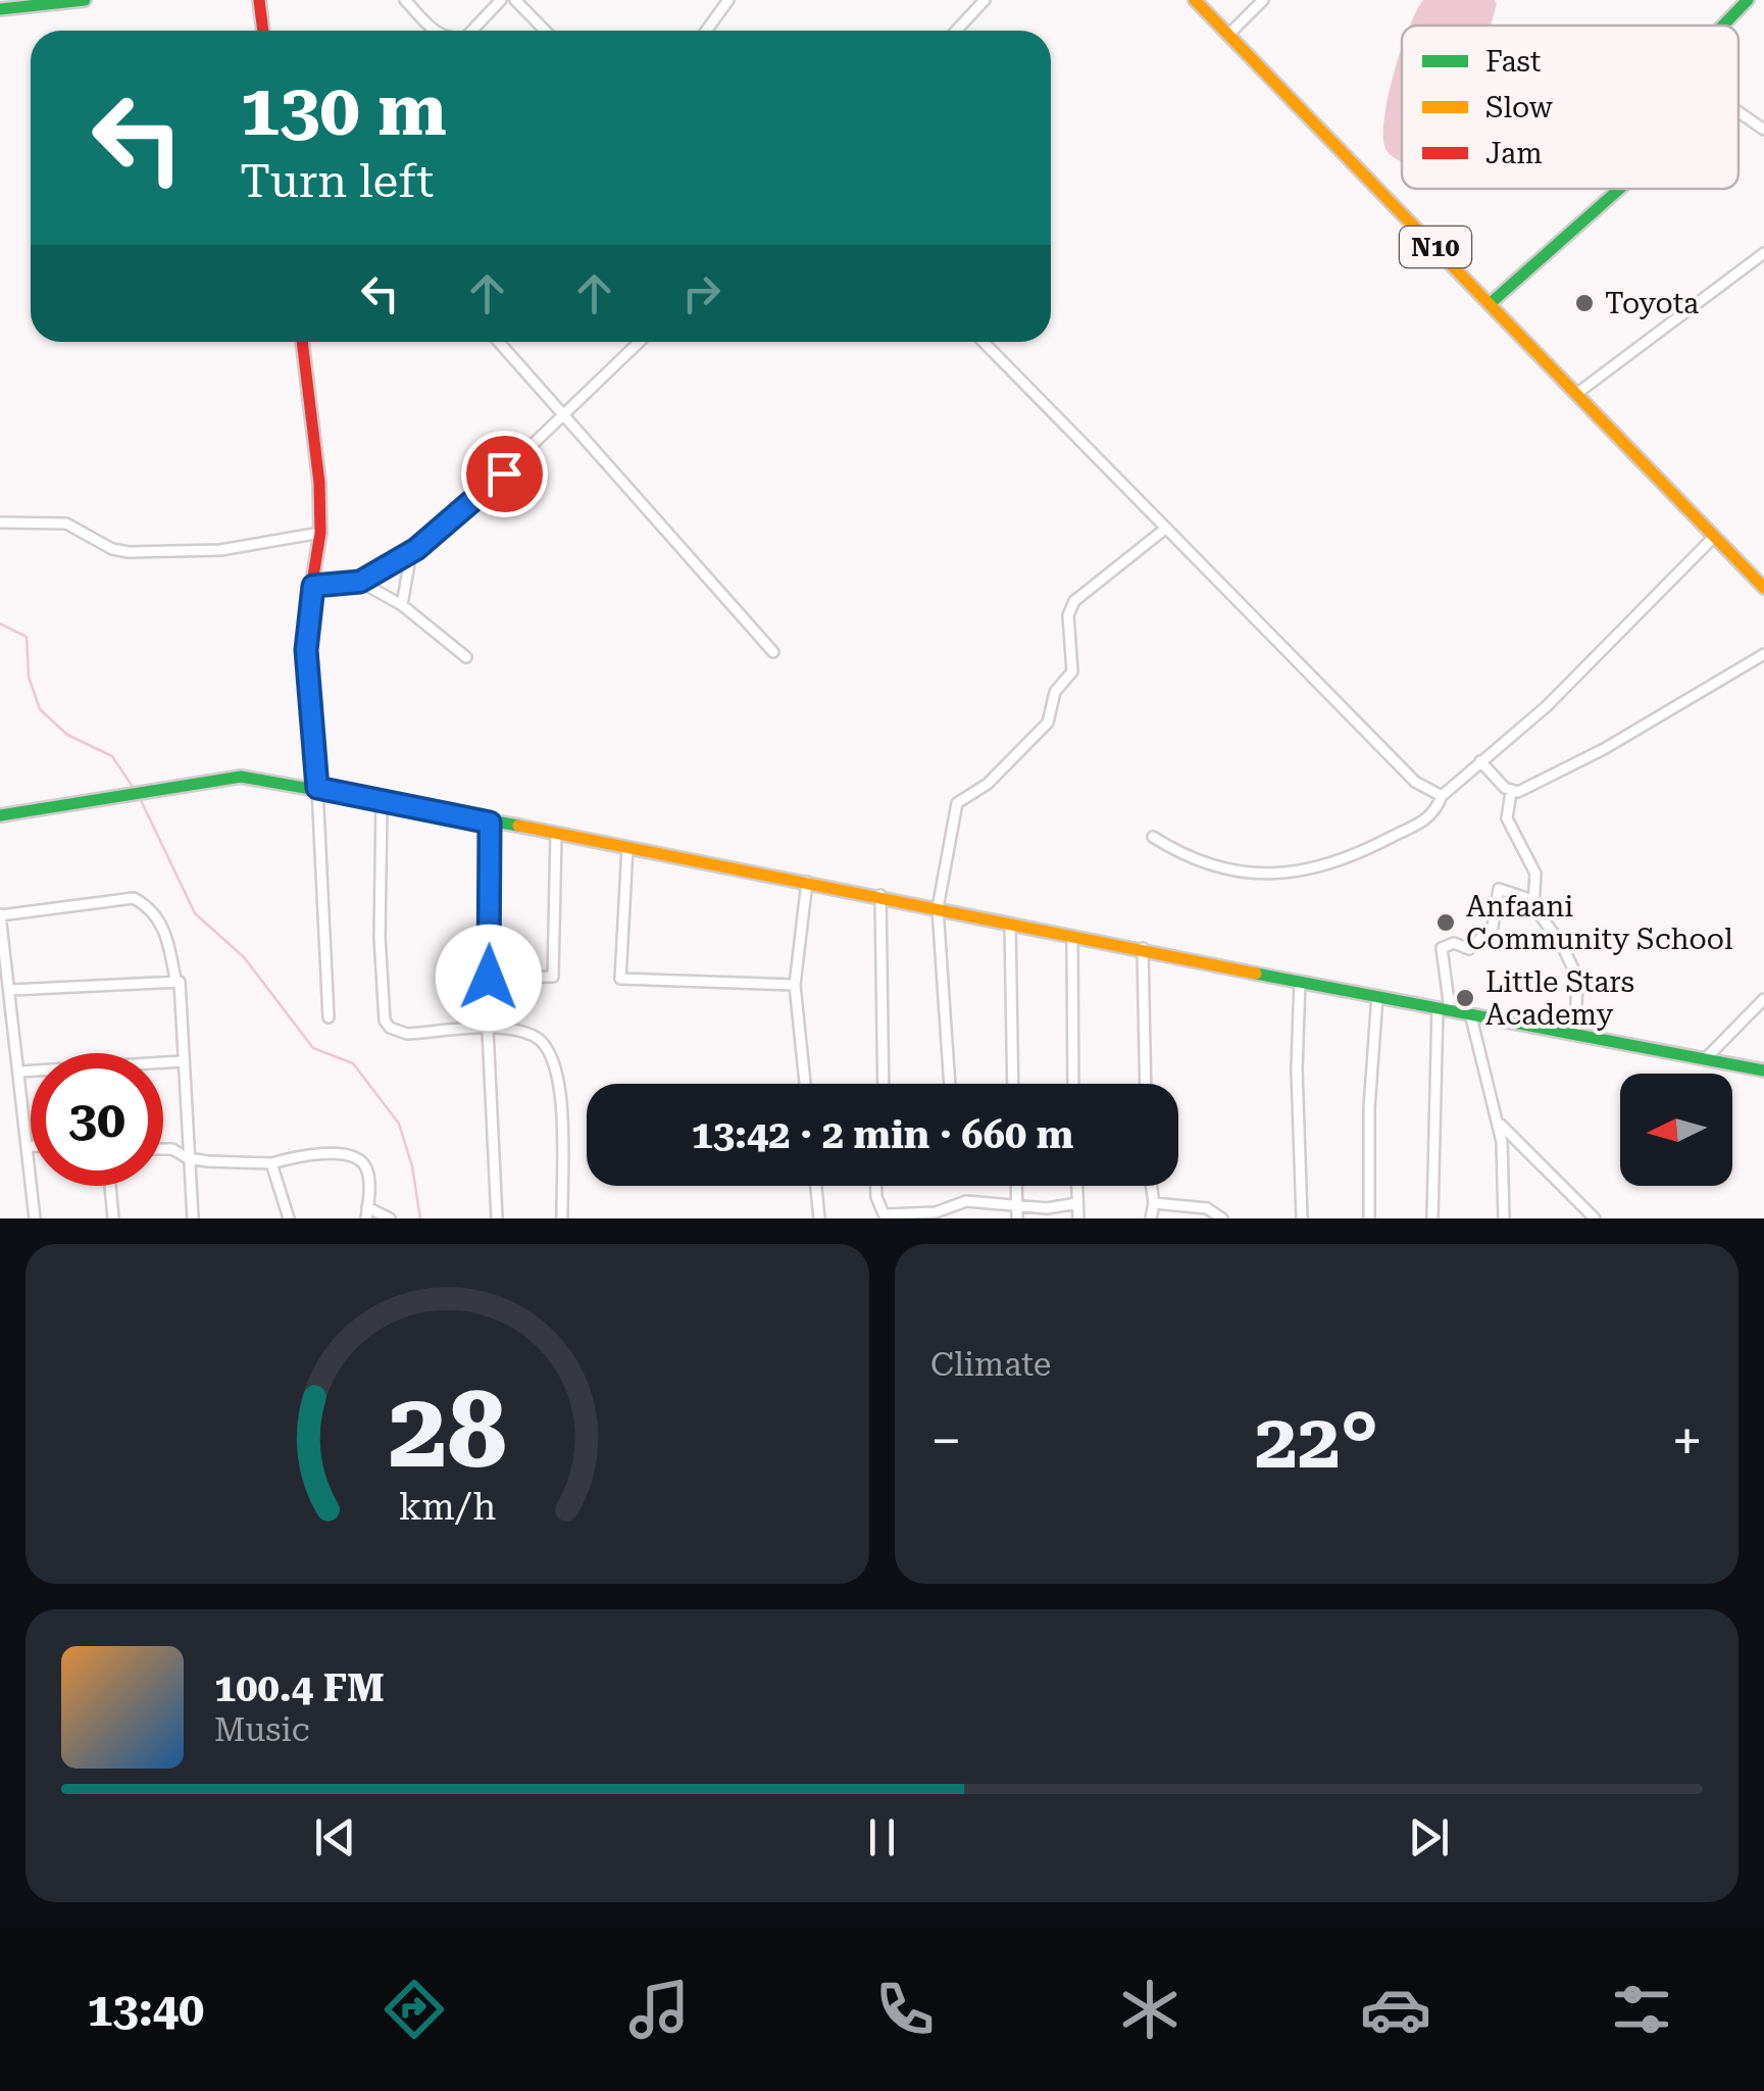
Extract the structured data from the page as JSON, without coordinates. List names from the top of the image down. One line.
{"streets":{"main road":["N10"]},"places":["Toyota","Anfaani Community School","Little Stars Academy"],"legend":["Fast","Slow","Jam"],"north":"left","page":{"turn":["130 m","Turn left"],"limit":"30","trip":"13:42 · 2 min · 660 m","tile":"Climate","heat":["−","22°","+"],"song":["100.4 FM","Music"],"tabs":"13:40","gauge":["28","km/h"]}}
